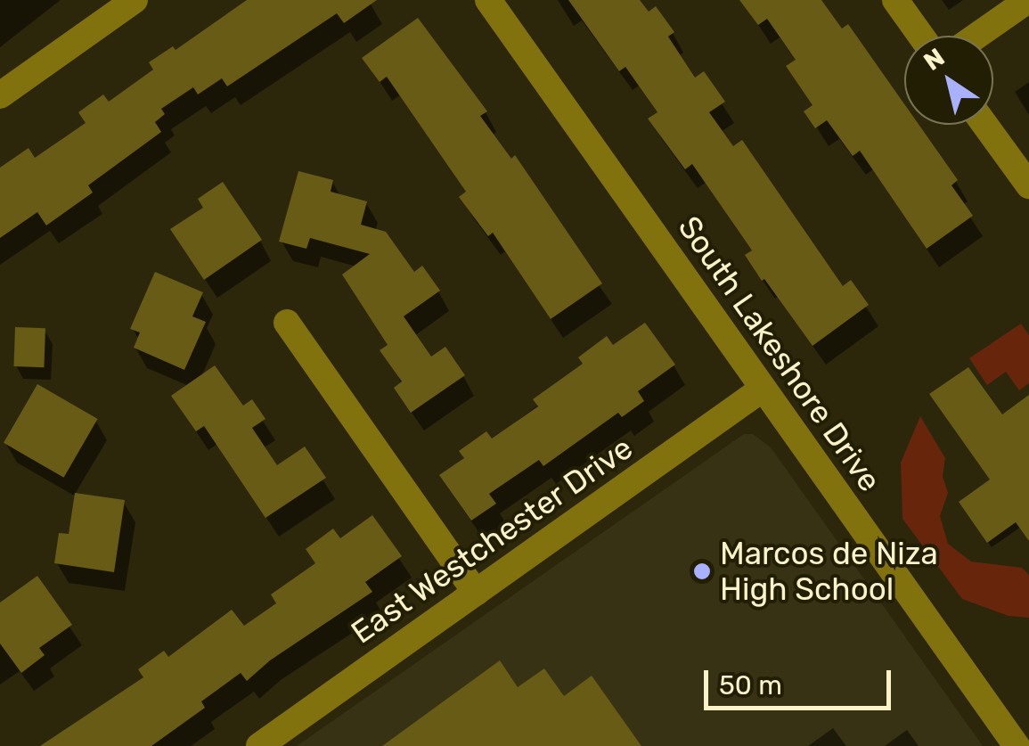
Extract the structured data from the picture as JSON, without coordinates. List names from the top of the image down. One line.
{"streets":{"street":["South Lakeshore Drive","East Westchester Drive"]},"crossings":[["South Lakeshore Drive","East Westchester Drive"]],"places":["Marcos de Niza High School"],"scale_bar":"50 m","north":"top left"}
